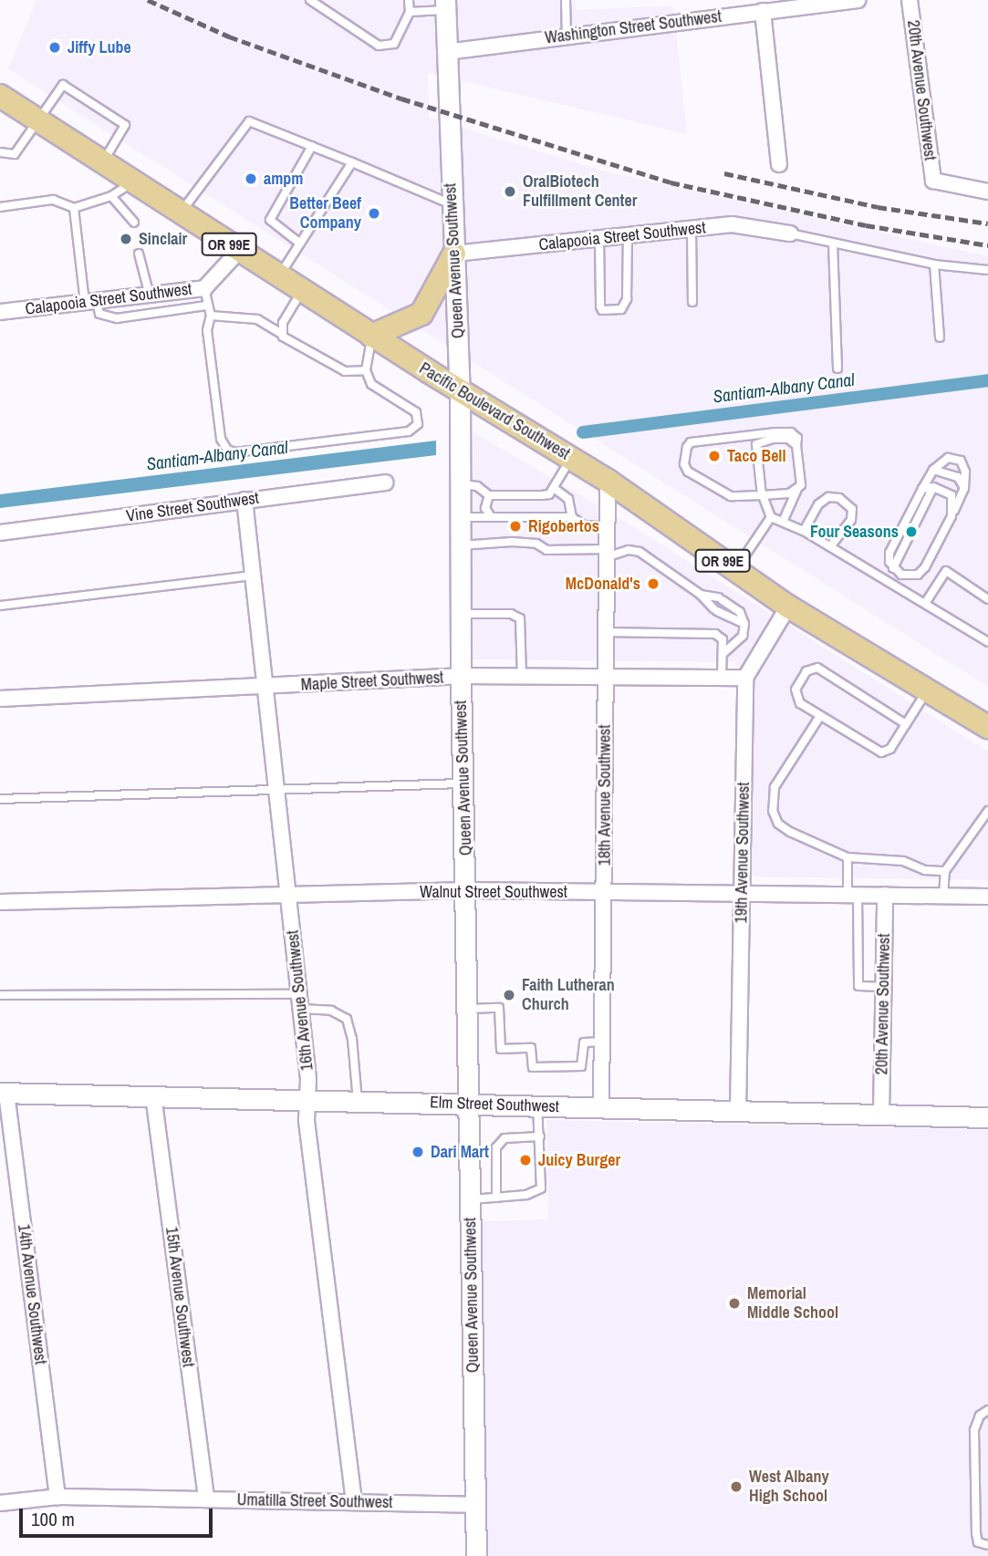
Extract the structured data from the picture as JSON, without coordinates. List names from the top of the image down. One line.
{"streets":{"main road":["OR 99E","Queen Avenue Southwest","Pacific Boulevard Southwest","Elm Street Southwest"],"street":["Washington Street Southwest","20th Avenue Southwest","Calapooia Street Southwest","Vine Street Southwest","Maple Street Southwest","18th Avenue Southwest","19th Avenue Southwest","Walnut Street Southwest","16th Avenue Southwest","14th Avenue Southwest","15th Avenue Southwest","Umatilla Street Southwest"]},"crossings":[["Washington Street Southwest","Queen Avenue Southwest"],["20th Avenue Southwest","Walnut Street Southwest"],["20th Avenue Southwest","Elm Street Southwest"],["Calapooia Street Southwest","Queen Avenue Southwest"],["Calapooia Street Southwest","Pacific Boulevard Southwest"],["Queen Avenue Southwest","Pacific Boulevard Southwest"],["Queen Avenue Southwest","Maple Street Southwest"],["Queen Avenue Southwest","Walnut Street Southwest"],["Queen Avenue Southwest","Elm Street Southwest"],["Queen Avenue Southwest","Umatilla Street Southwest"],["Pacific Boulevard Southwest","18th Avenue Southwest"],["Vine Street Southwest","16th Avenue Southwest"],["Maple Street Southwest","18th Avenue Southwest"],["Maple Street Southwest","19th Avenue Southwest"],["Maple Street Southwest","16th Avenue Southwest"],["18th Avenue Southwest","Walnut Street Southwest"],["18th Avenue Southwest","Elm Street Southwest"],["19th Avenue Southwest","Walnut Street Southwest"],["19th Avenue Southwest","Elm Street Southwest"],["Walnut Street Southwest","16th Avenue Southwest"],["16th Avenue Southwest","Elm Street Southwest"],["16th Avenue Southwest","Umatilla Street Southwest"],["Elm Street Southwest","14th Avenue Southwest"],["Elm Street Southwest","15th Avenue Southwest"],["14th Avenue Southwest","Umatilla Street Southwest"],["15th Avenue Southwest","Umatilla Street Southwest"]],"water":["Santiam-Albany Canal"],"places":["Jiffy Lube","ampm","OralBiotech Fulfillment Center","Better Beef Company","Sinclair","Taco Bell","Rigobertos","Four Seasons","McDonald's","Faith Lutheran Church","Dari Mart","Juicy Burger","Memorial Middle School","West Albany High School"],"scale_bar":"100 m"}
